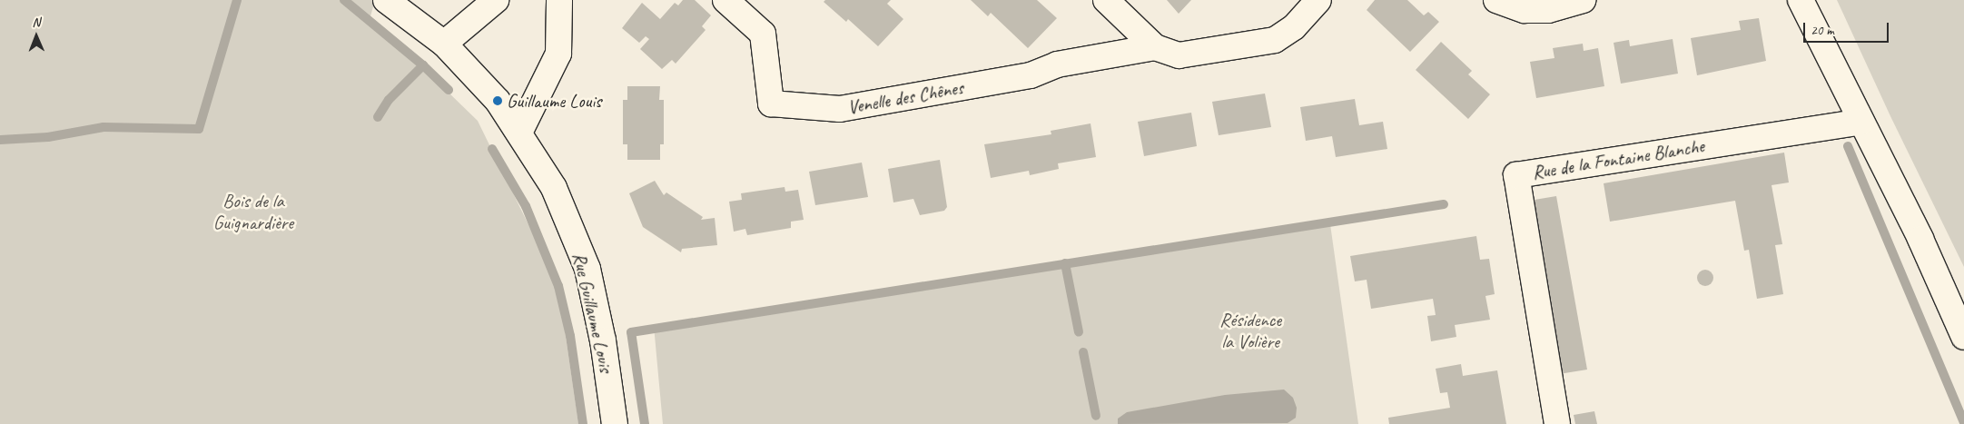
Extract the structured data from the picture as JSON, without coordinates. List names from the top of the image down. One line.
{"streets":{"street":["Venelle des Chênes","Rue de la Fontaine Blanche","Rue Guillaume Louis"]},"parks":["Bois de la Guignardière","Résidence la Volière"],"places":["Guillaume Louis"],"scale_bar":"20 m","north":"top"}
